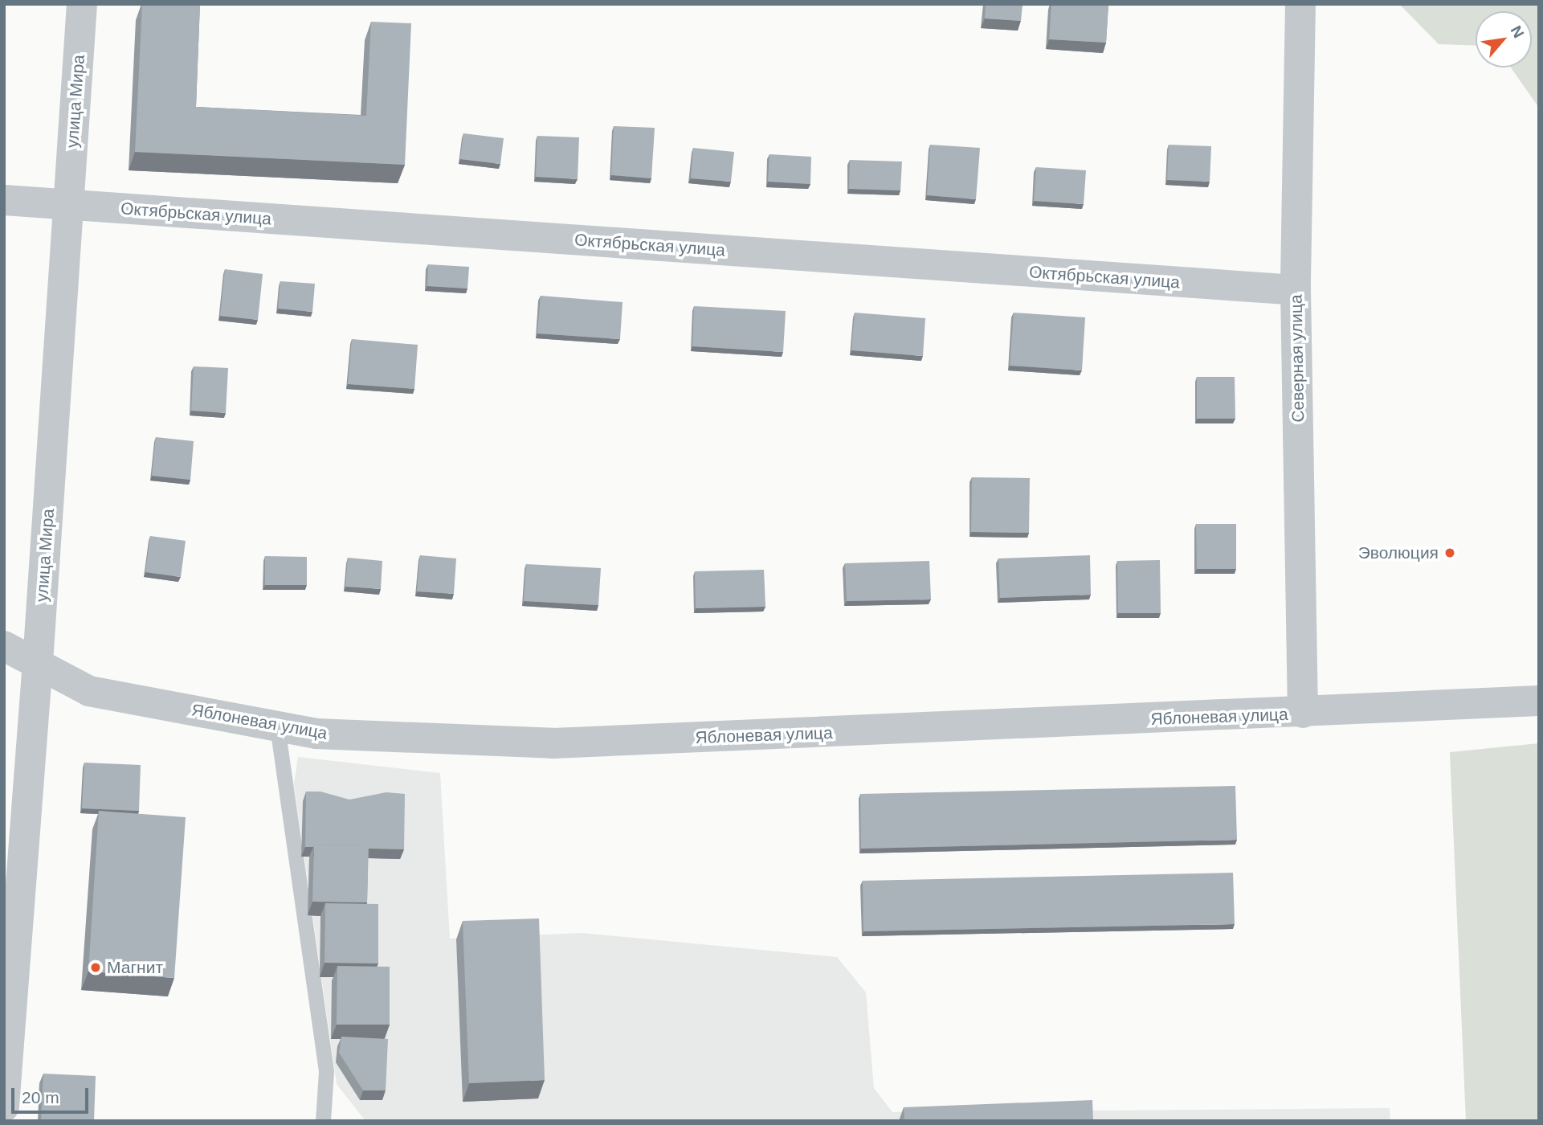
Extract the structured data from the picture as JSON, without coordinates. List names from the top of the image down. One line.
{"streets":{"street":["улица Мира","Октябрьская улица","Северная улица","Яблоневая улица"]},"crossings":[["улица Мира","Октябрьская улица"],["улица Мира","Яблоневая улица"],["Октябрьская улица","Северная улица"],["Северная улица","Яблоневая улица"]],"places":["Эволюция","Магнит"],"scale_bar":"20 m","north":"top right"}
